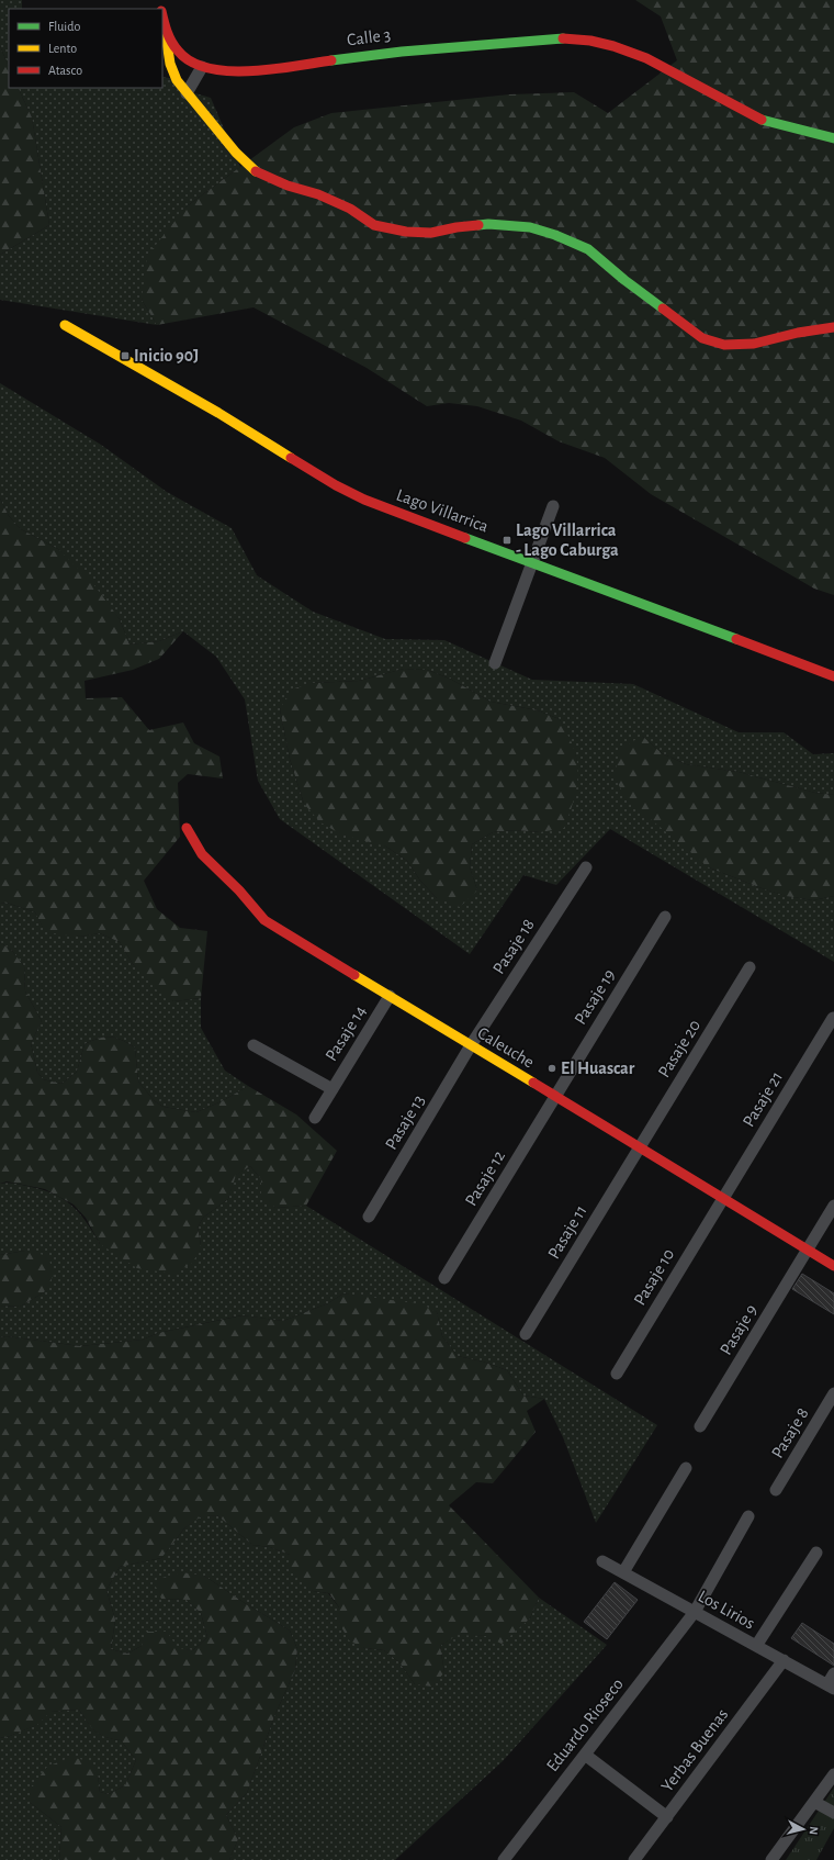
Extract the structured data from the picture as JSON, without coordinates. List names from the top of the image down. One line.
{"streets":{"street":["Calle 3","Lago Villarrica","Pasaje 18","Pasaje 19","Pasaje 14","Caleuche","Pasaje 20","Pasaje 21","Pasaje 13","Pasaje 12","Pasaje 11","Pasaje 10","Pasaje 9","Pasaje 8","Los Lirios","Eduardo Rioseco","Yerbas Buenas"]},"crossings":[["Pasaje 18","Caleuche"],["Pasaje 18","Pasaje 13"],["Pasaje 19","Caleuche"],["Pasaje 19","Pasaje 12"],["Pasaje 14","Caleuche"],["Caleuche","Pasaje 20"],["Caleuche","Pasaje 21"],["Caleuche","Pasaje 13"],["Caleuche","Pasaje 12"],["Caleuche","Pasaje 11"],["Caleuche","Pasaje 10"],["Caleuche","Pasaje 9"],["Pasaje 20","Pasaje 11"],["Pasaje 21","Pasaje 10"],["Los Lirios","Eduardo Rioseco"],["Los Lirios","Yerbas Buenas"]],"places":{"transit":["Inicio 90J","Lago Villarrica - Lago Caburga"],"other":["El Huascar"]},"legend":["Fluido","Lento","Atasco"],"north":"right"}
